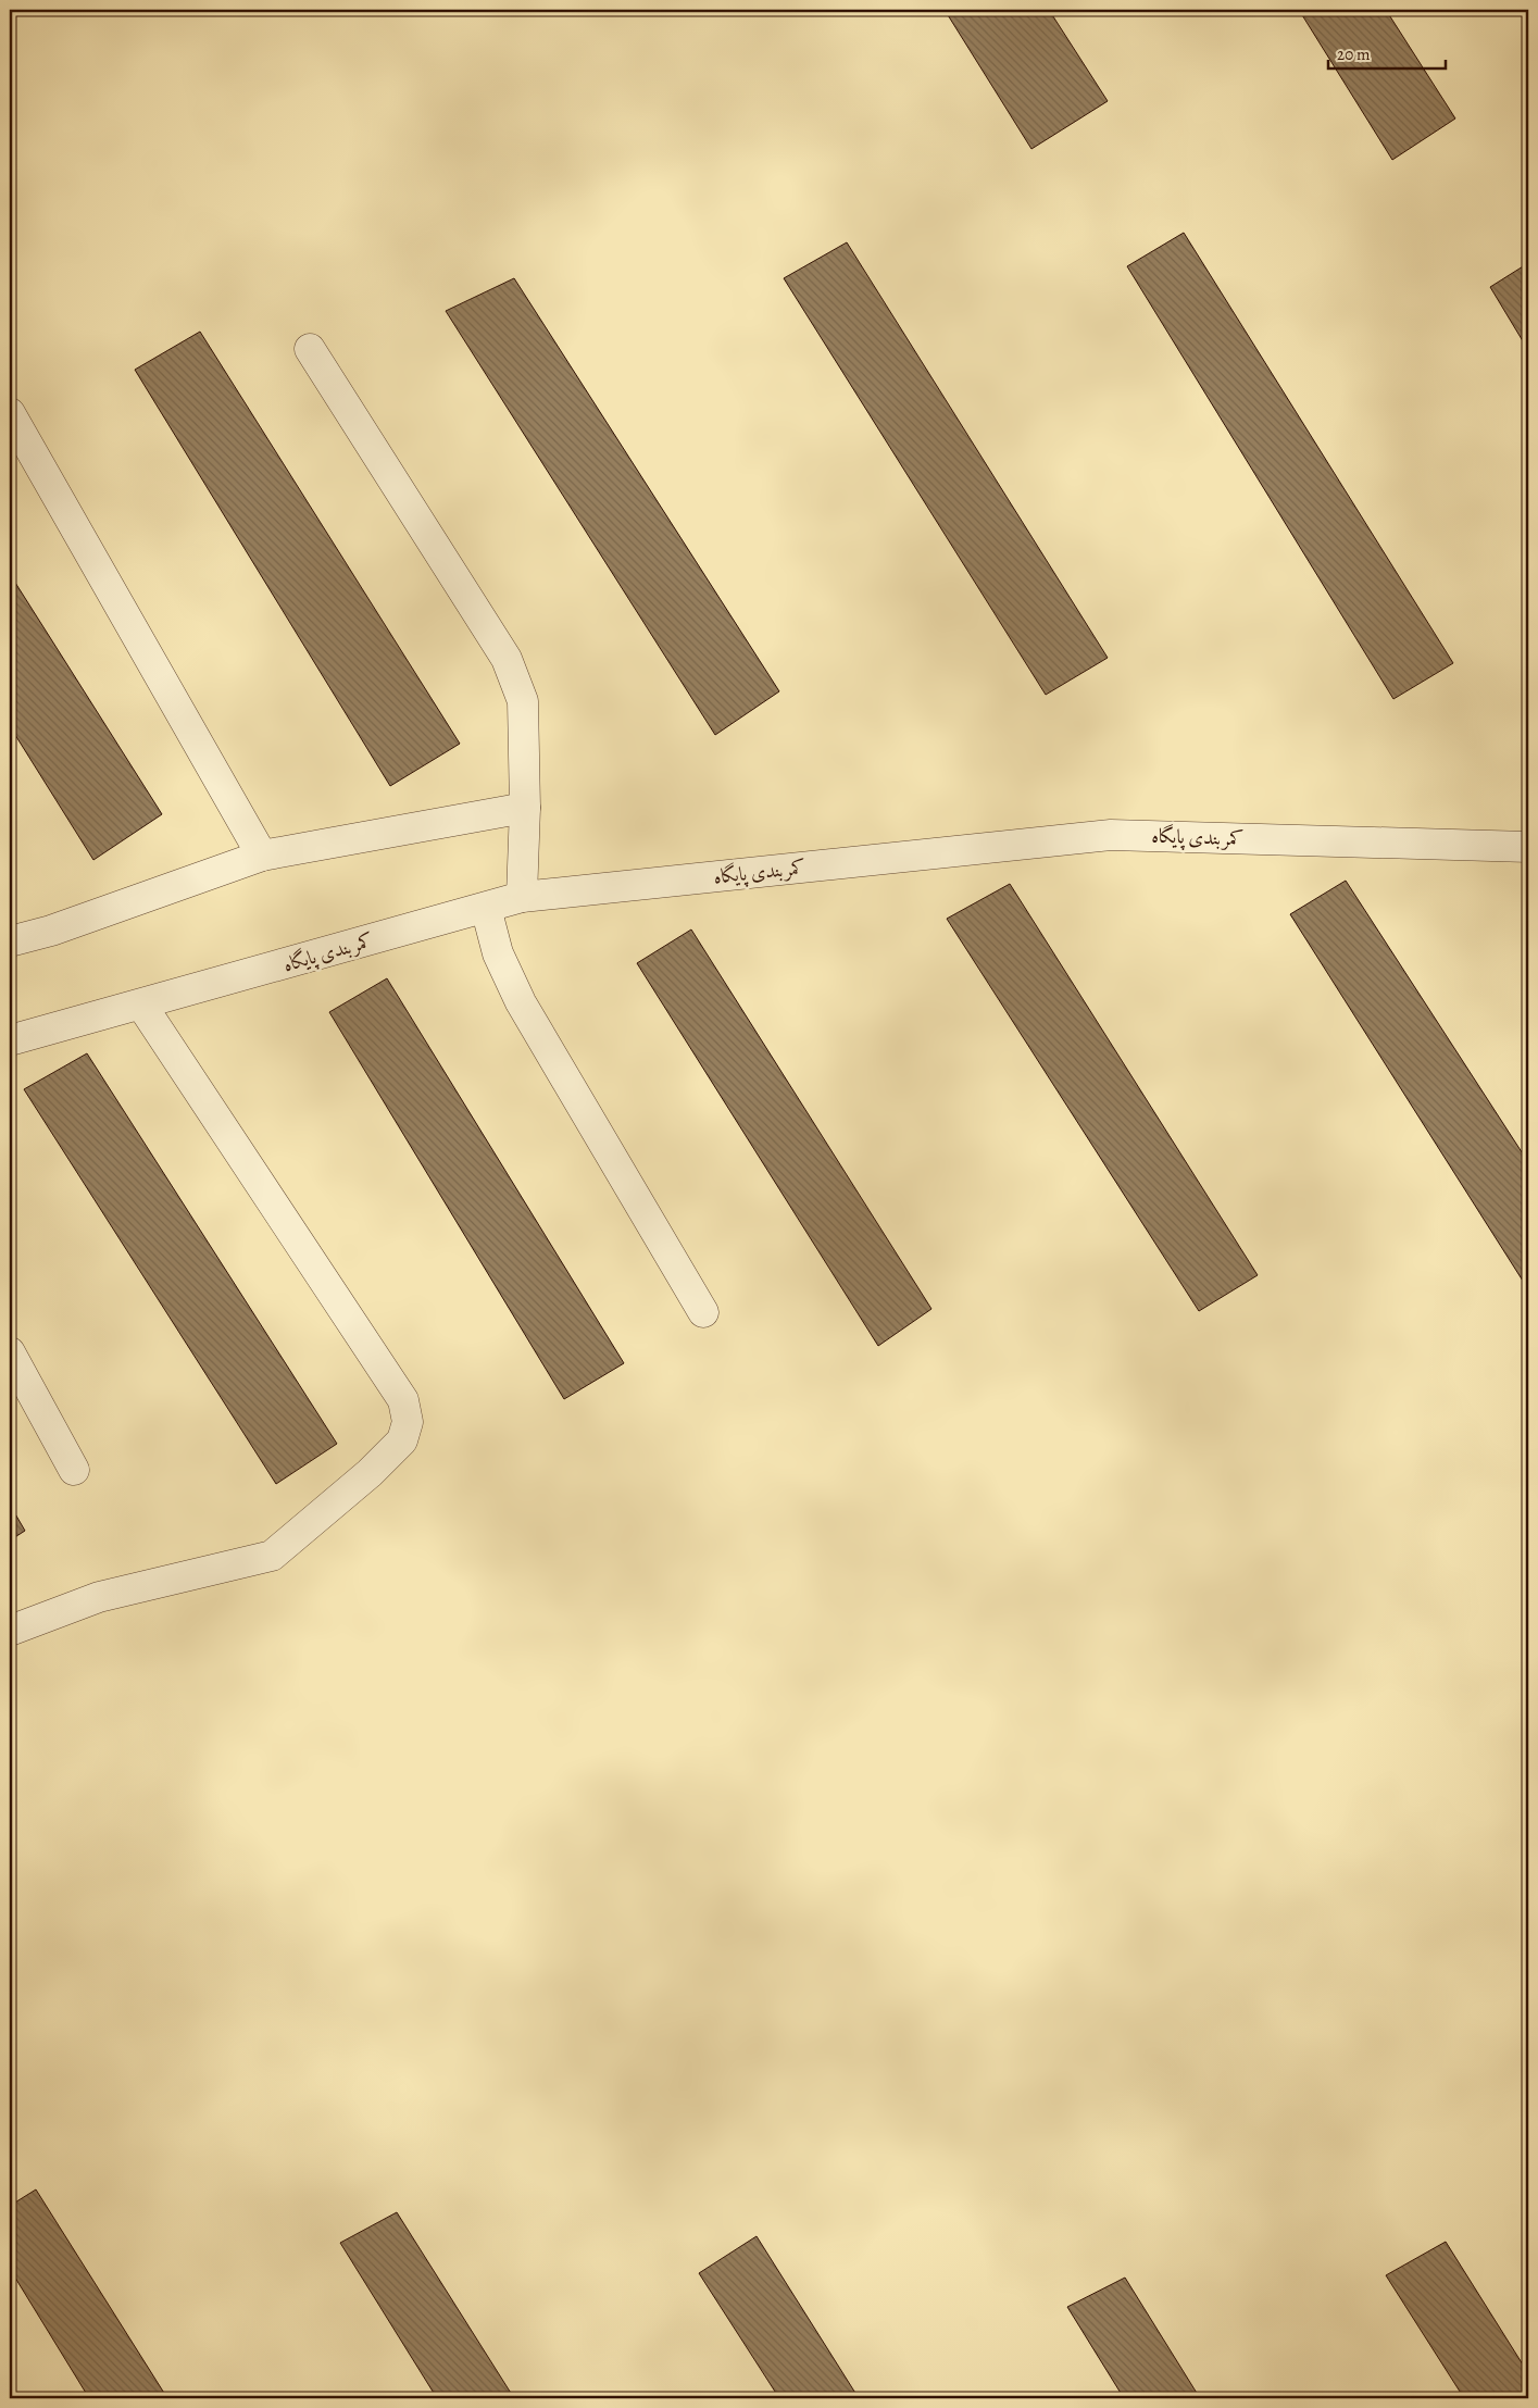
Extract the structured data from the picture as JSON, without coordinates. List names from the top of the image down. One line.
{"streets":{"street":["کمربندی پایگاه"]},"scale_bar":"20 m"}
